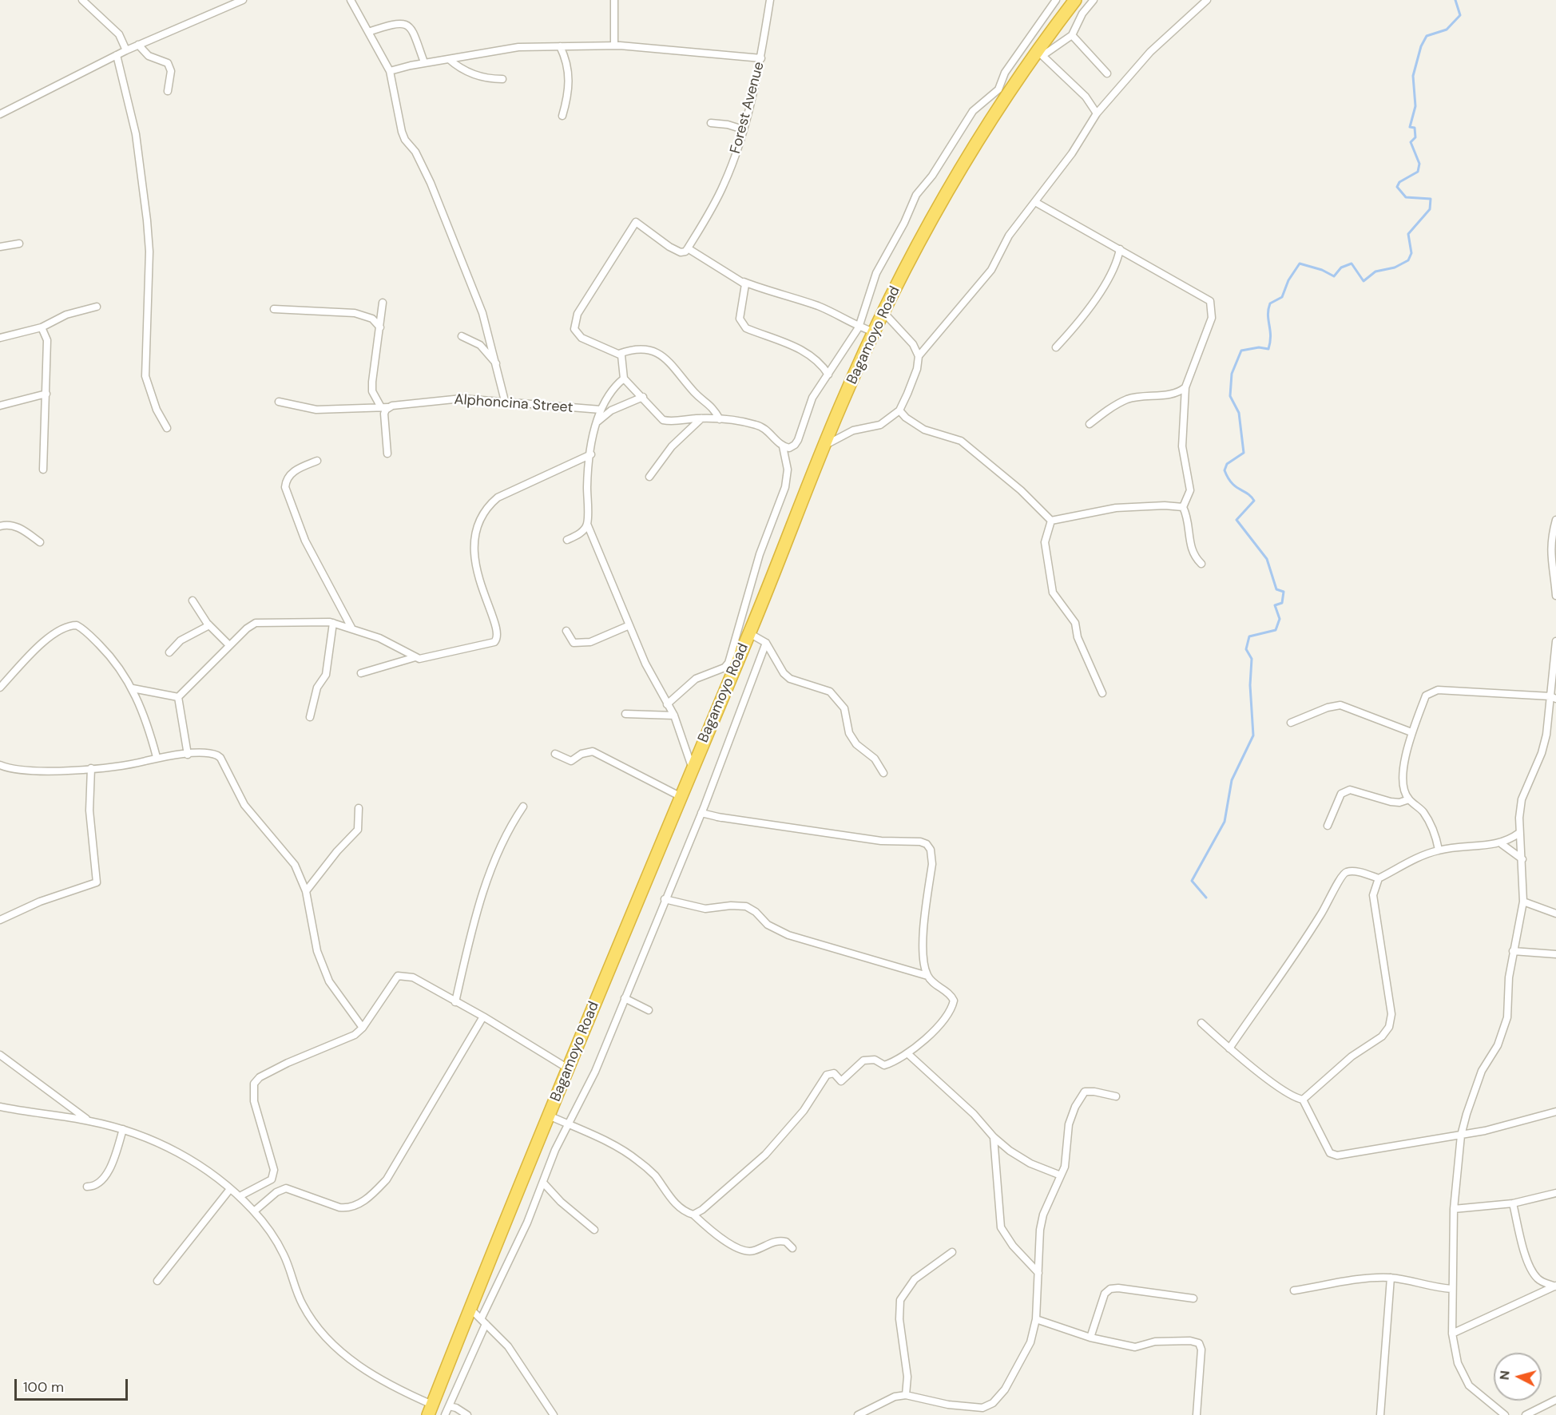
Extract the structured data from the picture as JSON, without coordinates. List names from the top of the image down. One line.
{"streets":{"highway":["Bagamoyo Road"],"street":["Forest Avenue","Alphoncina Street"]},"scale_bar":"100 m","north":"left"}
